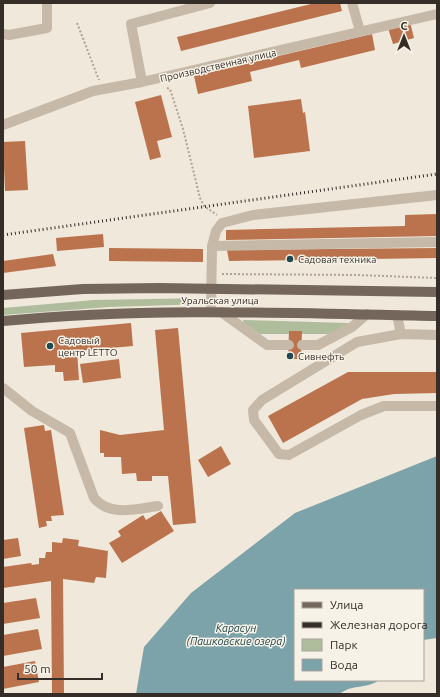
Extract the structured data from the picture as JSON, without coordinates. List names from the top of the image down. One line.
{"streets":{"main road":["Уральская улица"],"street":["Производственная улица"]},"water":["Карасун (Пашковские озера)"],"places":["Садовая техника","Садовый центр LETTO","Сивнефть"],"legend":["Улица","Железная дорога","Парк","Вода"],"scale_bar":"50 m","north":"top"}
